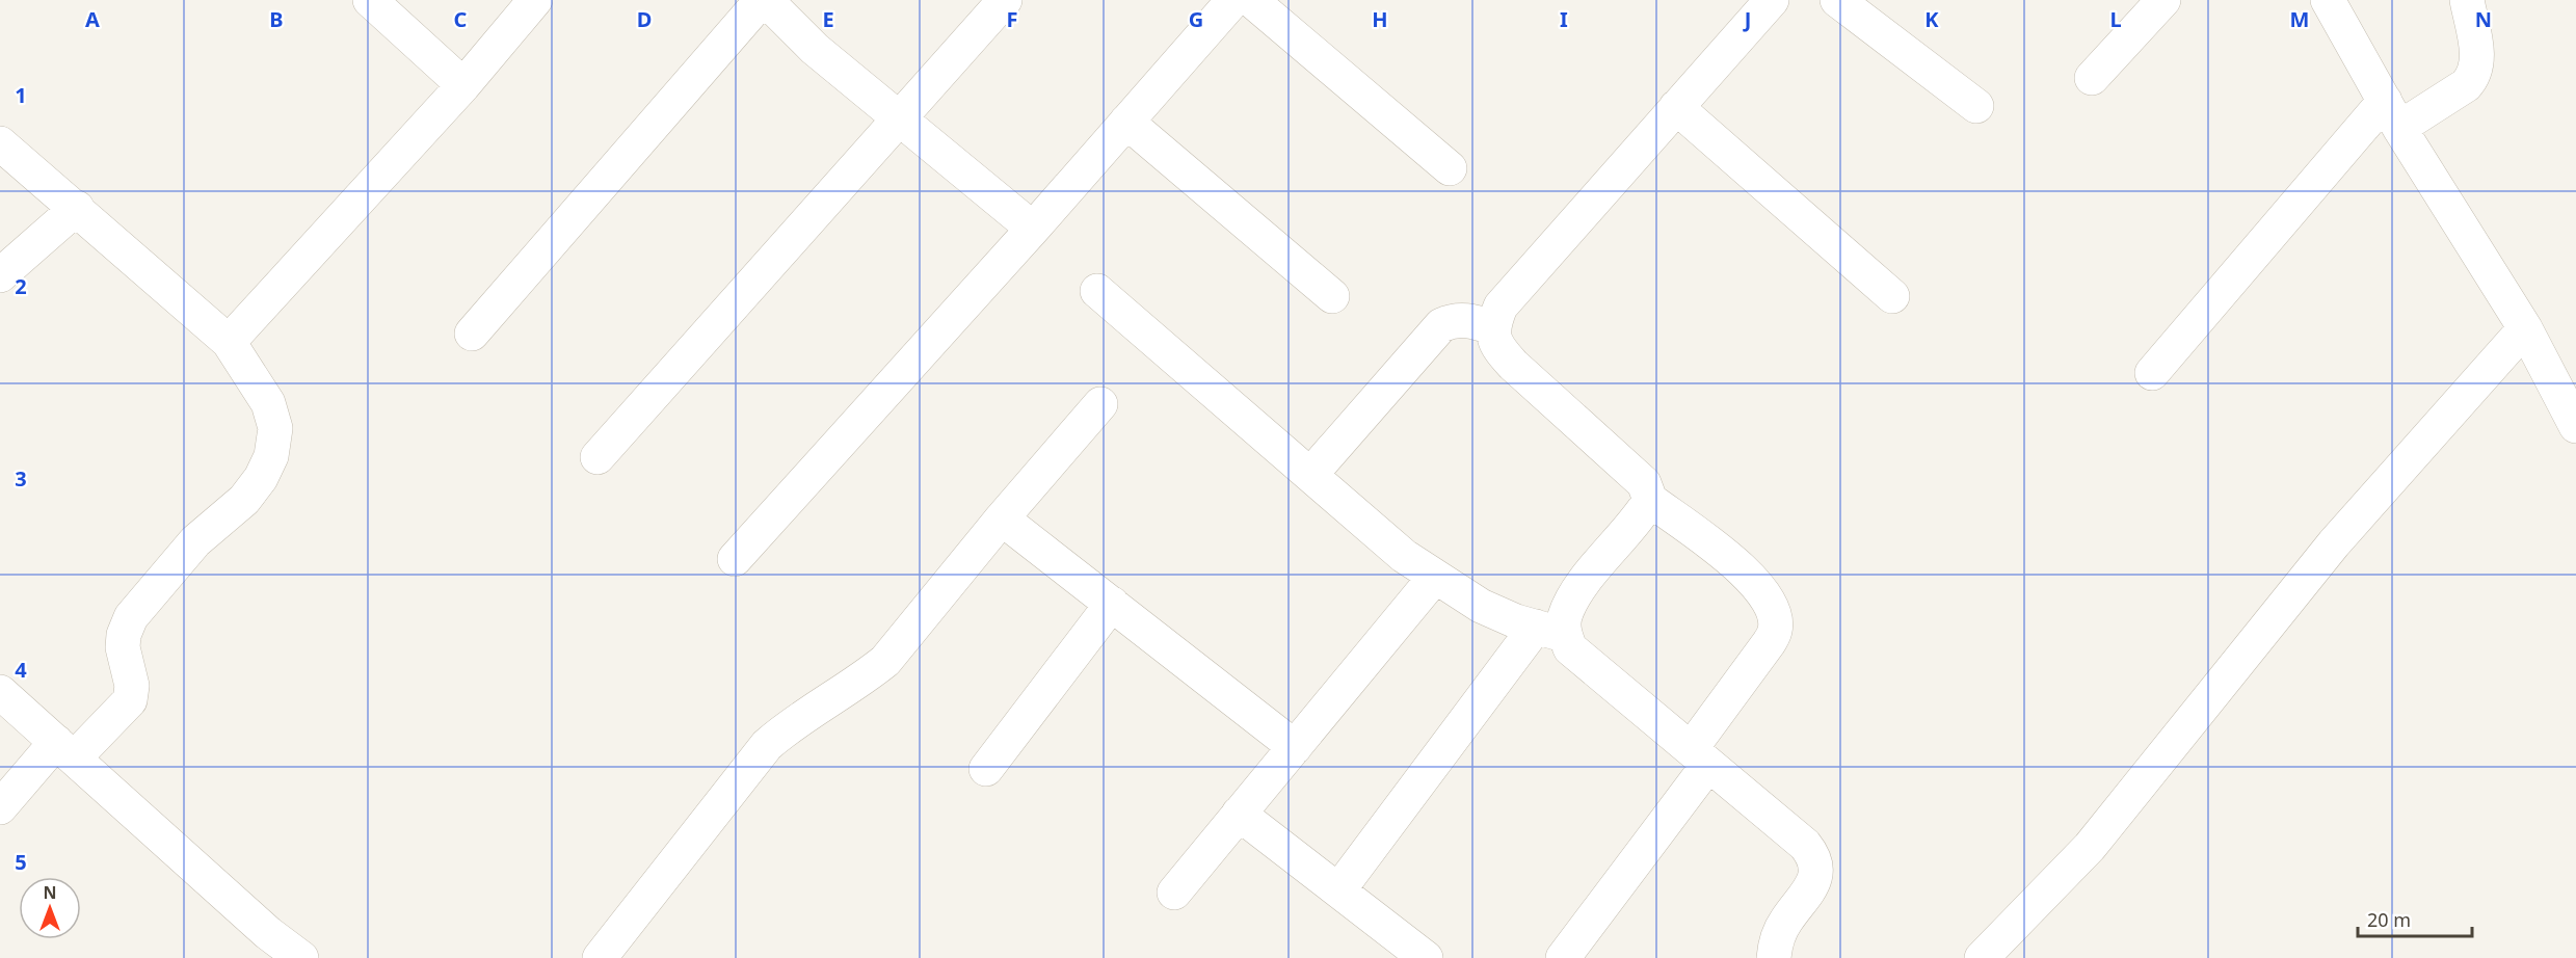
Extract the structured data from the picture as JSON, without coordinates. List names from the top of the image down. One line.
{"scale_bar":"20 m","north":"top","grid":{"columns":["A","B","C","D","E","F","G","H","I","J","K","L","M","N"],"rows":["1","2","3","4","5"]}}
